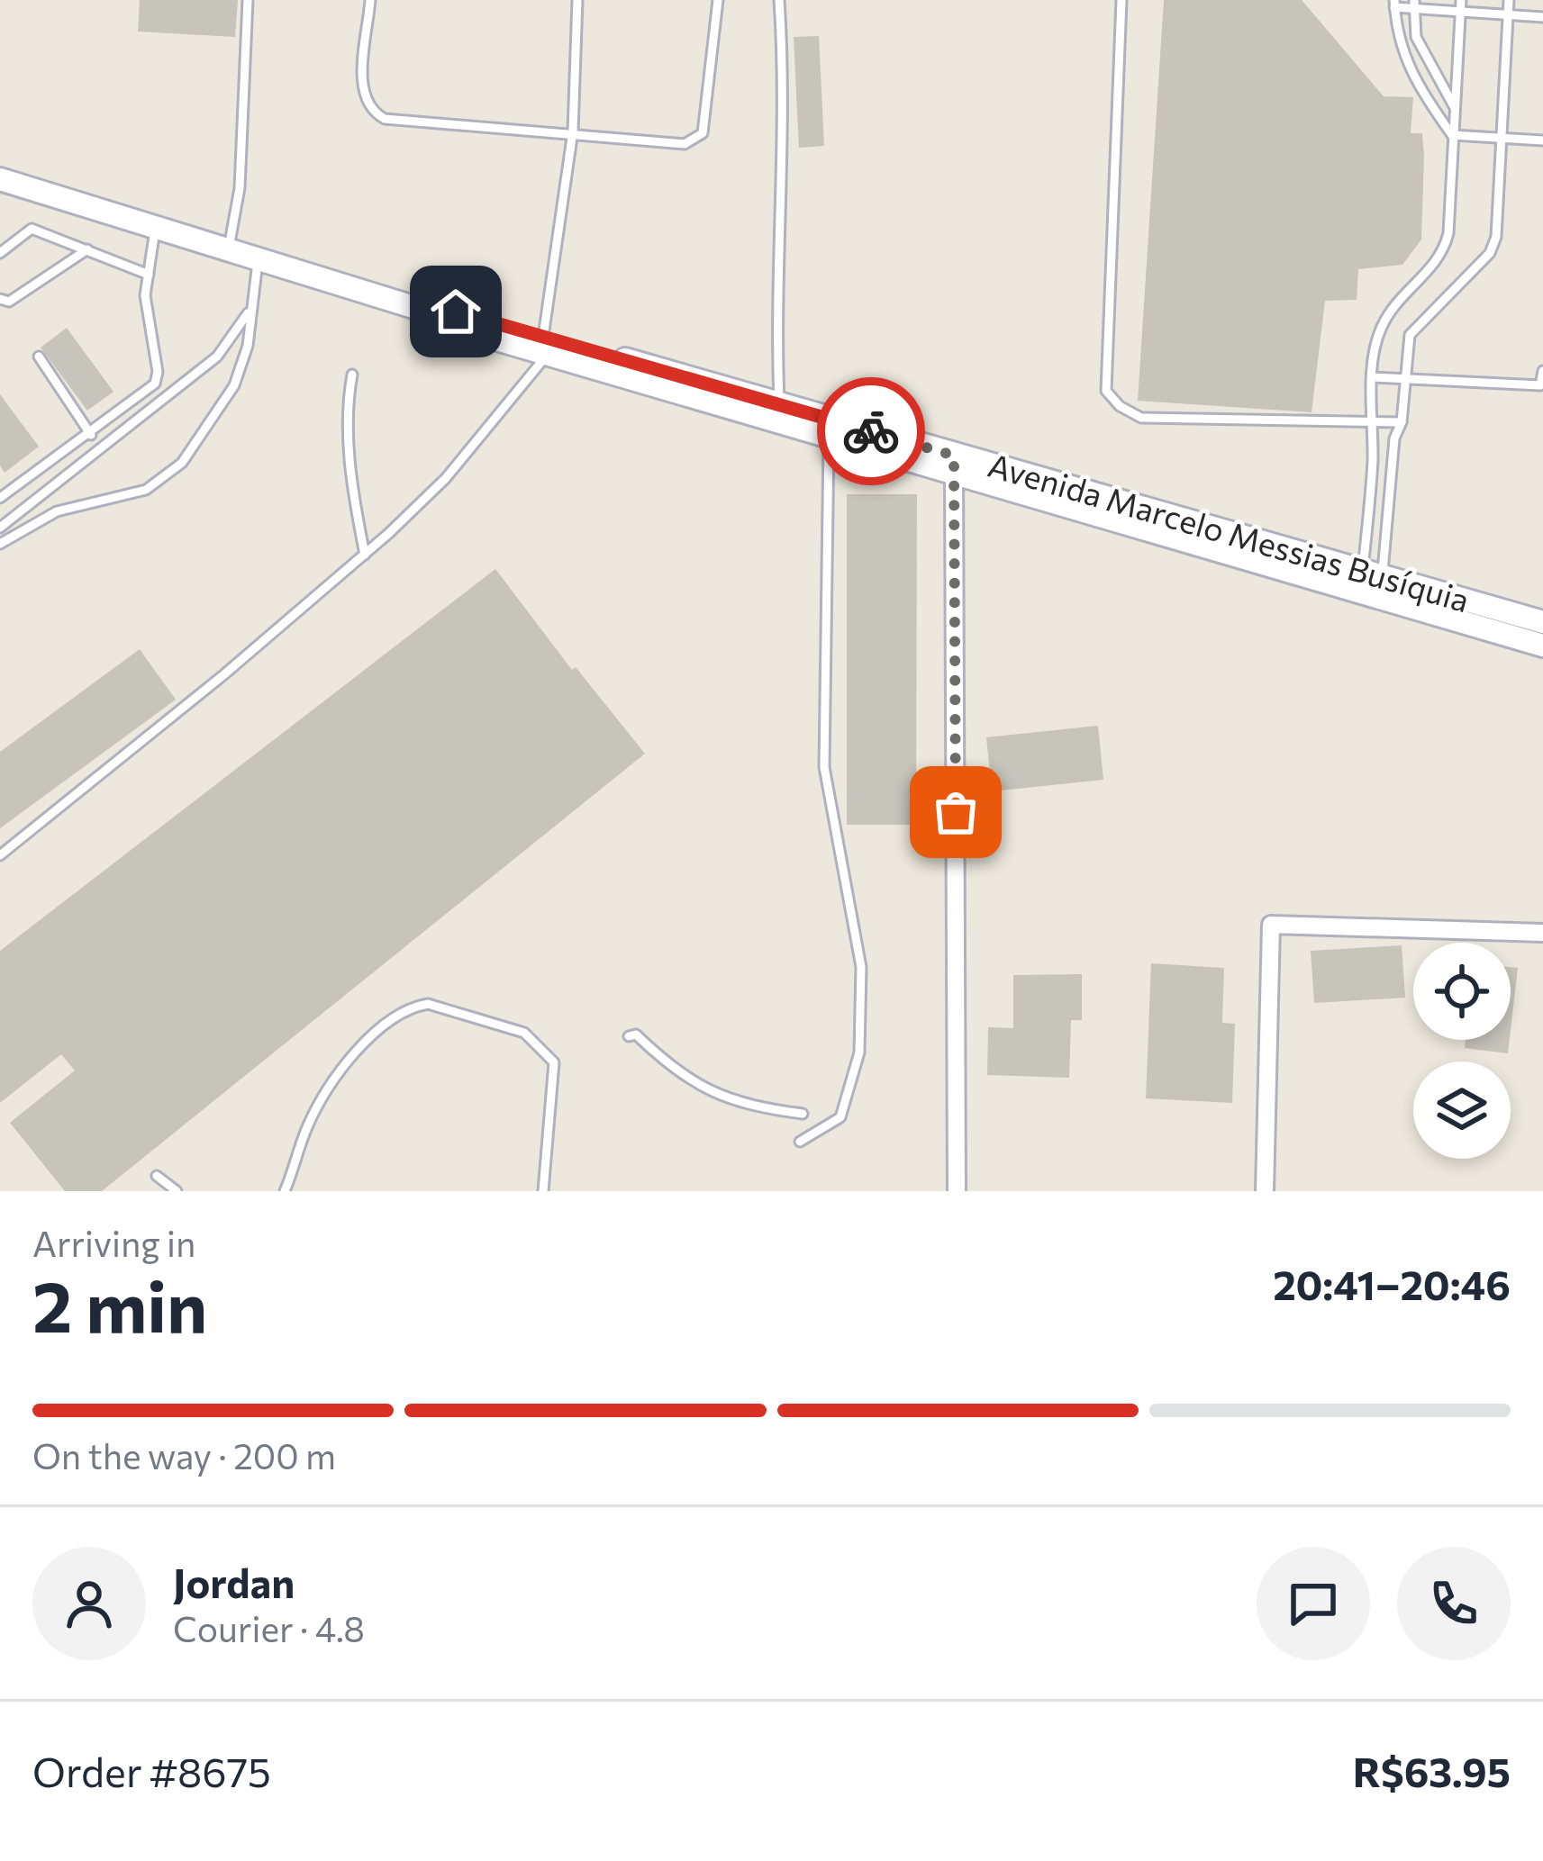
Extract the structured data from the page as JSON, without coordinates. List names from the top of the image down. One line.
{"streets":{"street":["Avenida Marcelo Messias Busíquia"]},"page":{"heading":["2 min","Arriving in","20:41–20:46"],"panel":["Jordan","Courier · 4.8","Order #8675","R$63.95"],"bar":"On the way · 200 m"}}
